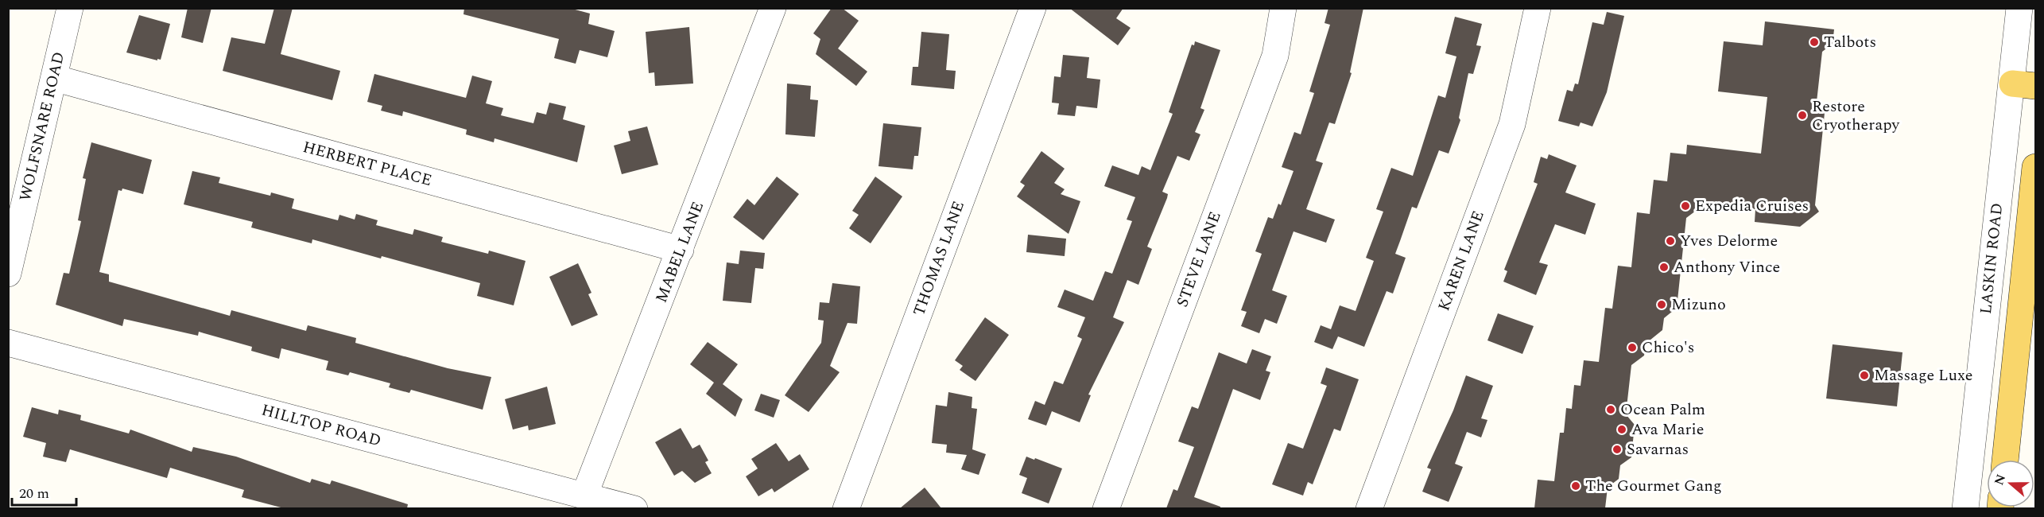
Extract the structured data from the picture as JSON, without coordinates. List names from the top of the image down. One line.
{"streets":{"street":["WOLFSNARE ROAD","HERBERT PLACE","MABEL LANE","THOMAS LANE","LASKIN ROAD","STEVE LANE","KAREN LANE","HILLTOP ROAD"]},"crossings":[["WOLFSNARE ROAD","HERBERT PLACE"],["HERBERT PLACE","MABEL LANE"],["MABEL LANE","HILLTOP ROAD"]],"places":["Talbots","Restore Cryotherapy","Expedia Cruises","Yves Delorme","Anthony Vince","Mizuno","Chico's","Massage Luxe","Ocean Palm","Ava Marie","Savarnas","The Gourmet Gang"],"scale_bar":"20 m","north":"left"}
